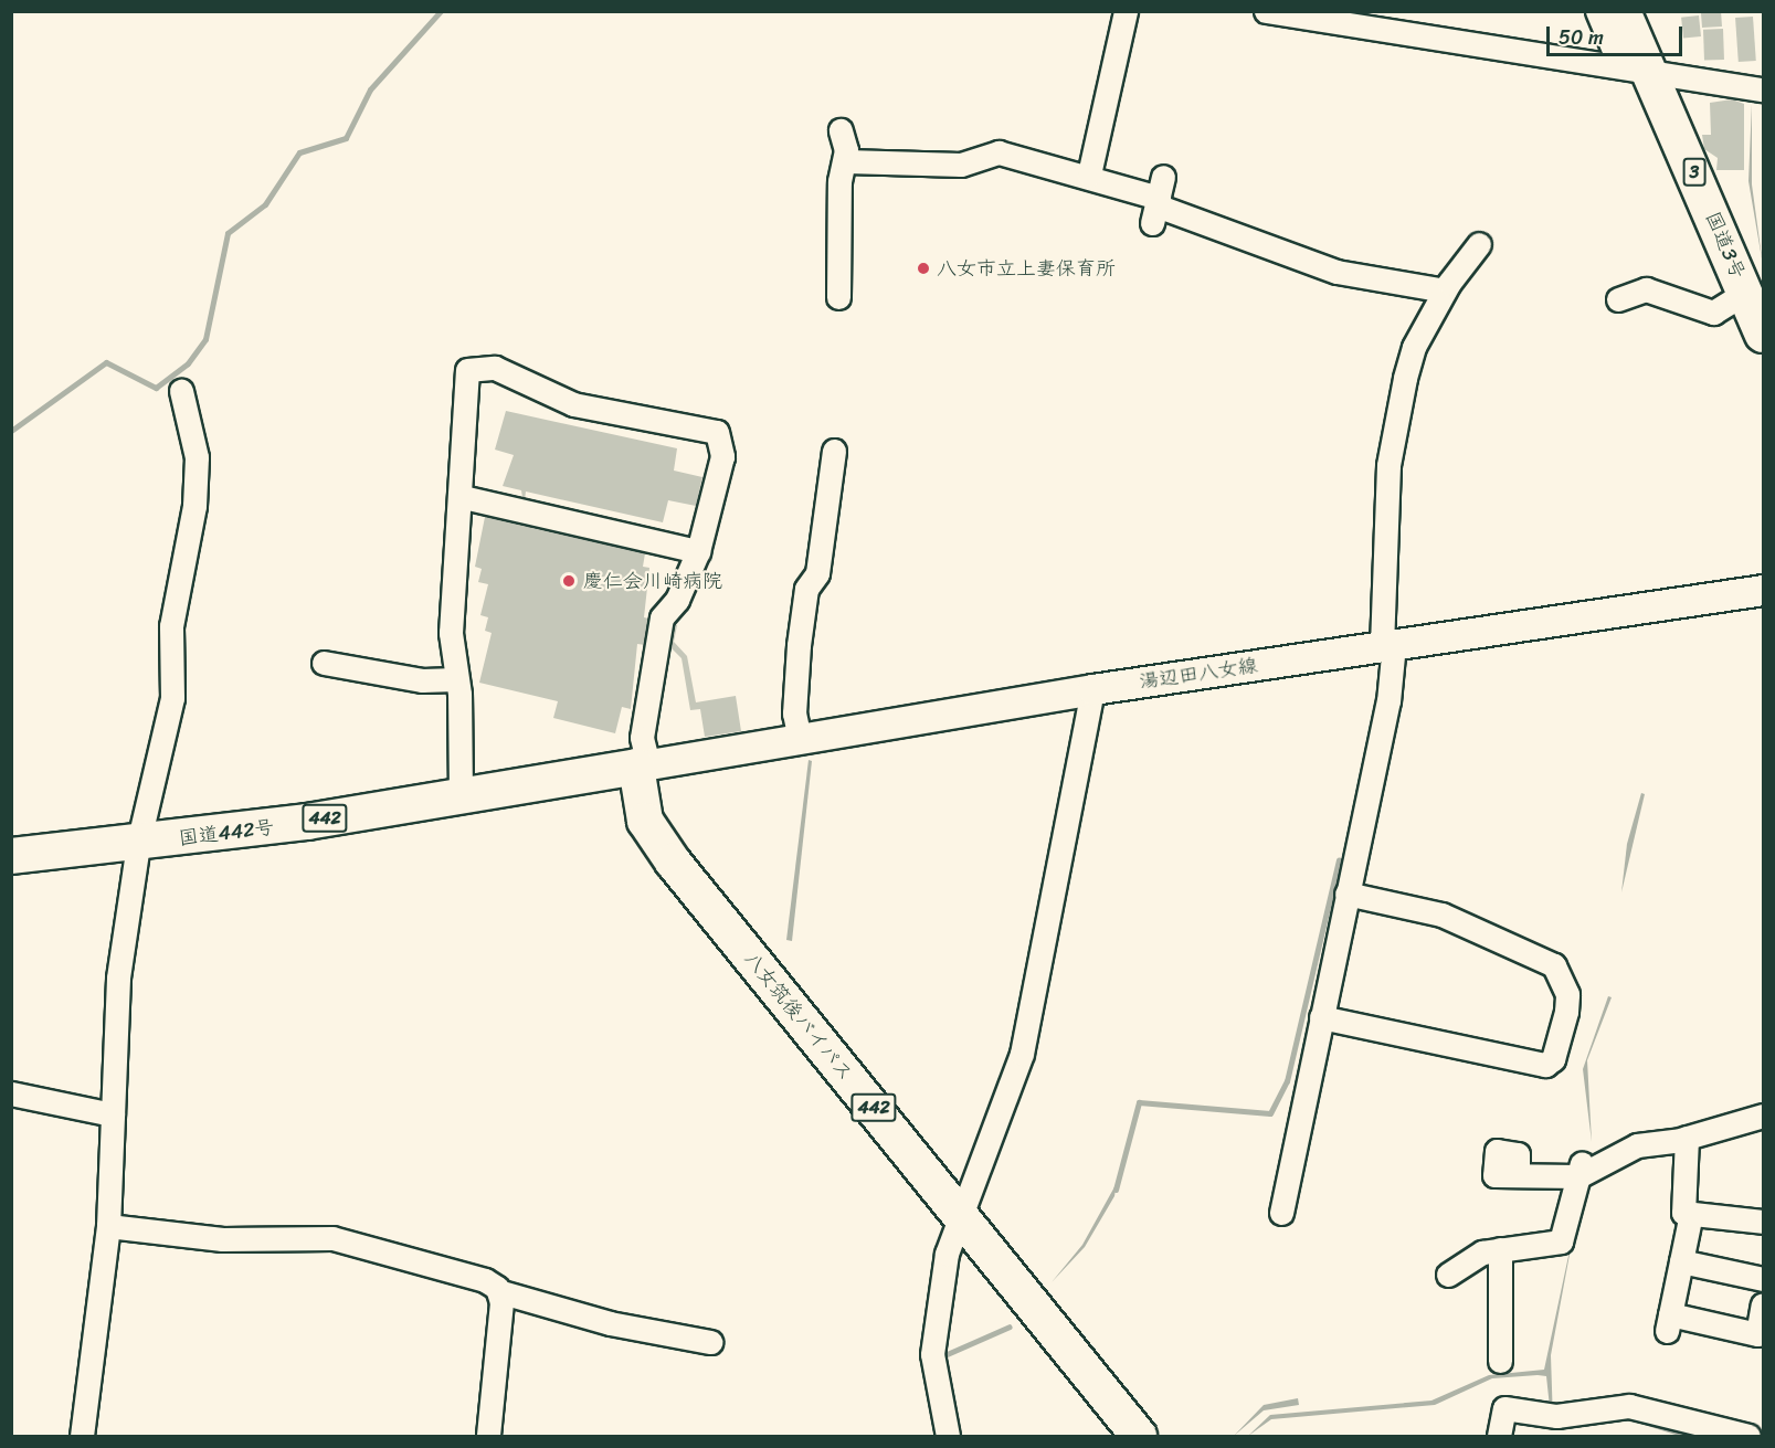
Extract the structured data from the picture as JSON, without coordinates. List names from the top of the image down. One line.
{"streets":{"highway":["3","国道3号","442","国道442号","八女筑後バイパス"],"main road":["湯辺田八女線"]},"crossings":[["湯辺田八女線","国道442号"],["湯辺田八女線","八女筑後バイパス"],["国道442号","八女筑後バイパス"]],"places":["八女市立上妻保育所","慶仁会川崎病院"],"scale_bar":"50 m"}
